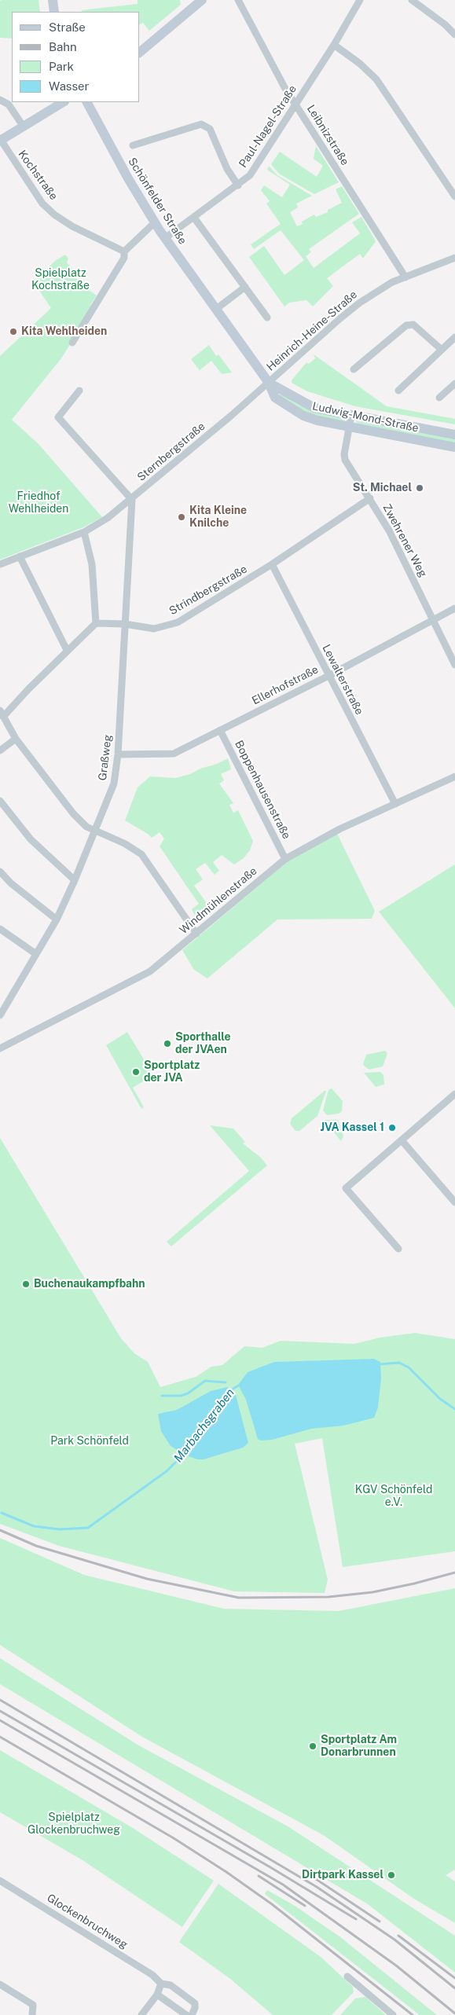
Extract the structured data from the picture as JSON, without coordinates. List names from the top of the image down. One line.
{"streets":{"main road":["Schönfelder Straße","Ludwig-Mond-Straße"],"street":["Paul-Nagel-Straße","Leibnizstraße","Kochstraße","Heinrich-Heine-Straße","Sternbergstraße","Zwehrener Weg","Strindbergstraße","Lewalterstraße","Ellerhofstraße","Graßweg","Boppenhausenstraße","Windmühlenstraße","Glockenbruchweg"]},"crossings":[["Paul-Nagel-Straße","Leibnizstraße"],["Paul-Nagel-Straße","Schönfelder Straße"],["Leibnizstraße","Heinrich-Heine-Straße"],["Schönfelder Straße","Heinrich-Heine-Straße"],["Schönfelder Straße","Ludwig-Mond-Straße"],["Schönfelder Straße","Sternbergstraße"],["Heinrich-Heine-Straße","Ludwig-Mond-Straße"],["Heinrich-Heine-Straße","Sternbergstraße"],["Ludwig-Mond-Straße","Sternbergstraße"],["Ludwig-Mond-Straße","Zwehrener Weg"],["Sternbergstraße","Graßweg"],["Zwehrener Weg","Strindbergstraße"],["Zwehrener Weg","Ellerhofstraße"],["Strindbergstraße","Lewalterstraße"],["Strindbergstraße","Graßweg"],["Lewalterstraße","Ellerhofstraße"],["Lewalterstraße","Windmühlenstraße"],["Ellerhofstraße","Graßweg"],["Ellerhofstraße","Boppenhausenstraße"],["Boppenhausenstraße","Windmühlenstraße"]],"water":["Marbachsgraben"],"parks":["Spielplatz Kochstraße","Friedhof Wehlheiden","Park Schönfeld","KGV Schönfeld e.V.","Spielplatz Glockenbruchweg"],"places":["Kita Wehlheiden","St. Michael","Kita Kleine Knilche","Sporthalle der JVAen","Sportplatz der JVA","JVA Kassel 1","Buchenaukampfbahn","Sportplatz Am Donarbrunnen","Dirtpark Kassel"],"legend":["Straße","Bahn","Park","Wasser"]}
